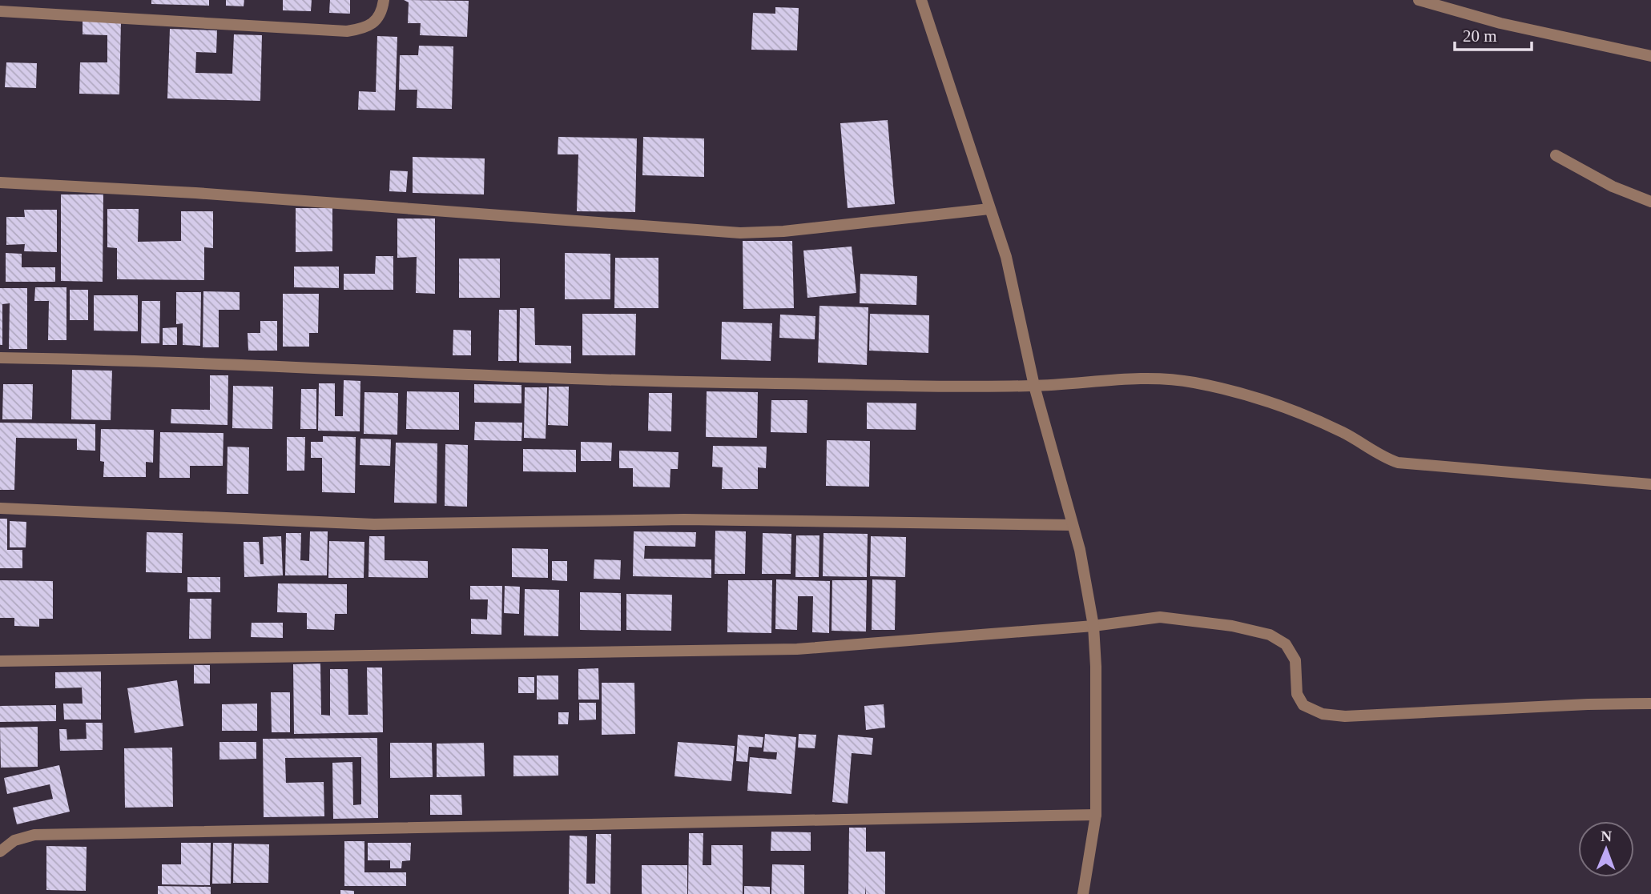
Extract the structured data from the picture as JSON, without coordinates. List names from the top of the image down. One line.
{"scale_bar":"20 m","north":"top"}
